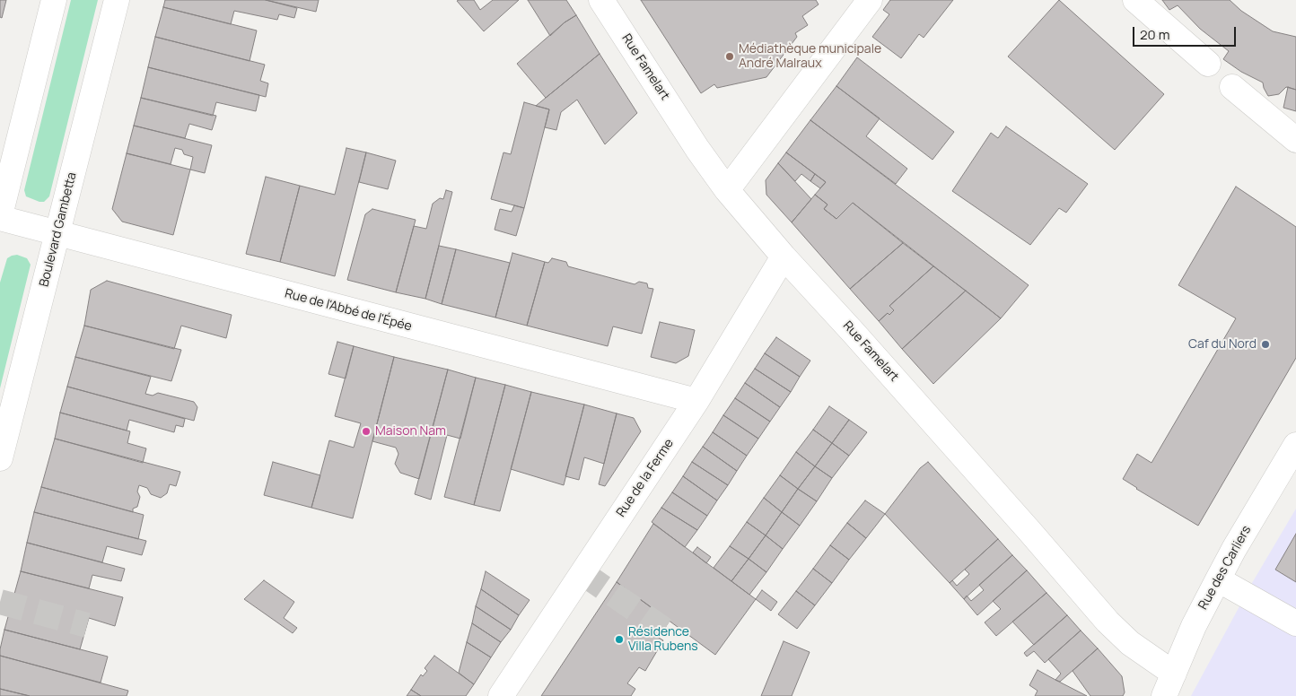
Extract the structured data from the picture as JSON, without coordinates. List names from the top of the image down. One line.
{"streets":{"street":["Rue Famelart","Boulevard Gambetta","Rue de l'Abbé de l'Épée","Rue de la Ferme","Rue des Carliers"]},"crossings":[["Rue Famelart","Rue de la Ferme"],["Rue Famelart","Rue des Carliers"],["Boulevard Gambetta","Rue de l'Abbé de l'Épée"],["Rue de l'Abbé de l'Épée","Rue de la Ferme"]],"places":["Médiathèque municipale André Malraux","Caf du Nord","Maison Nam","Résidence Villa Rubens"],"scale_bar":"20 m"}
